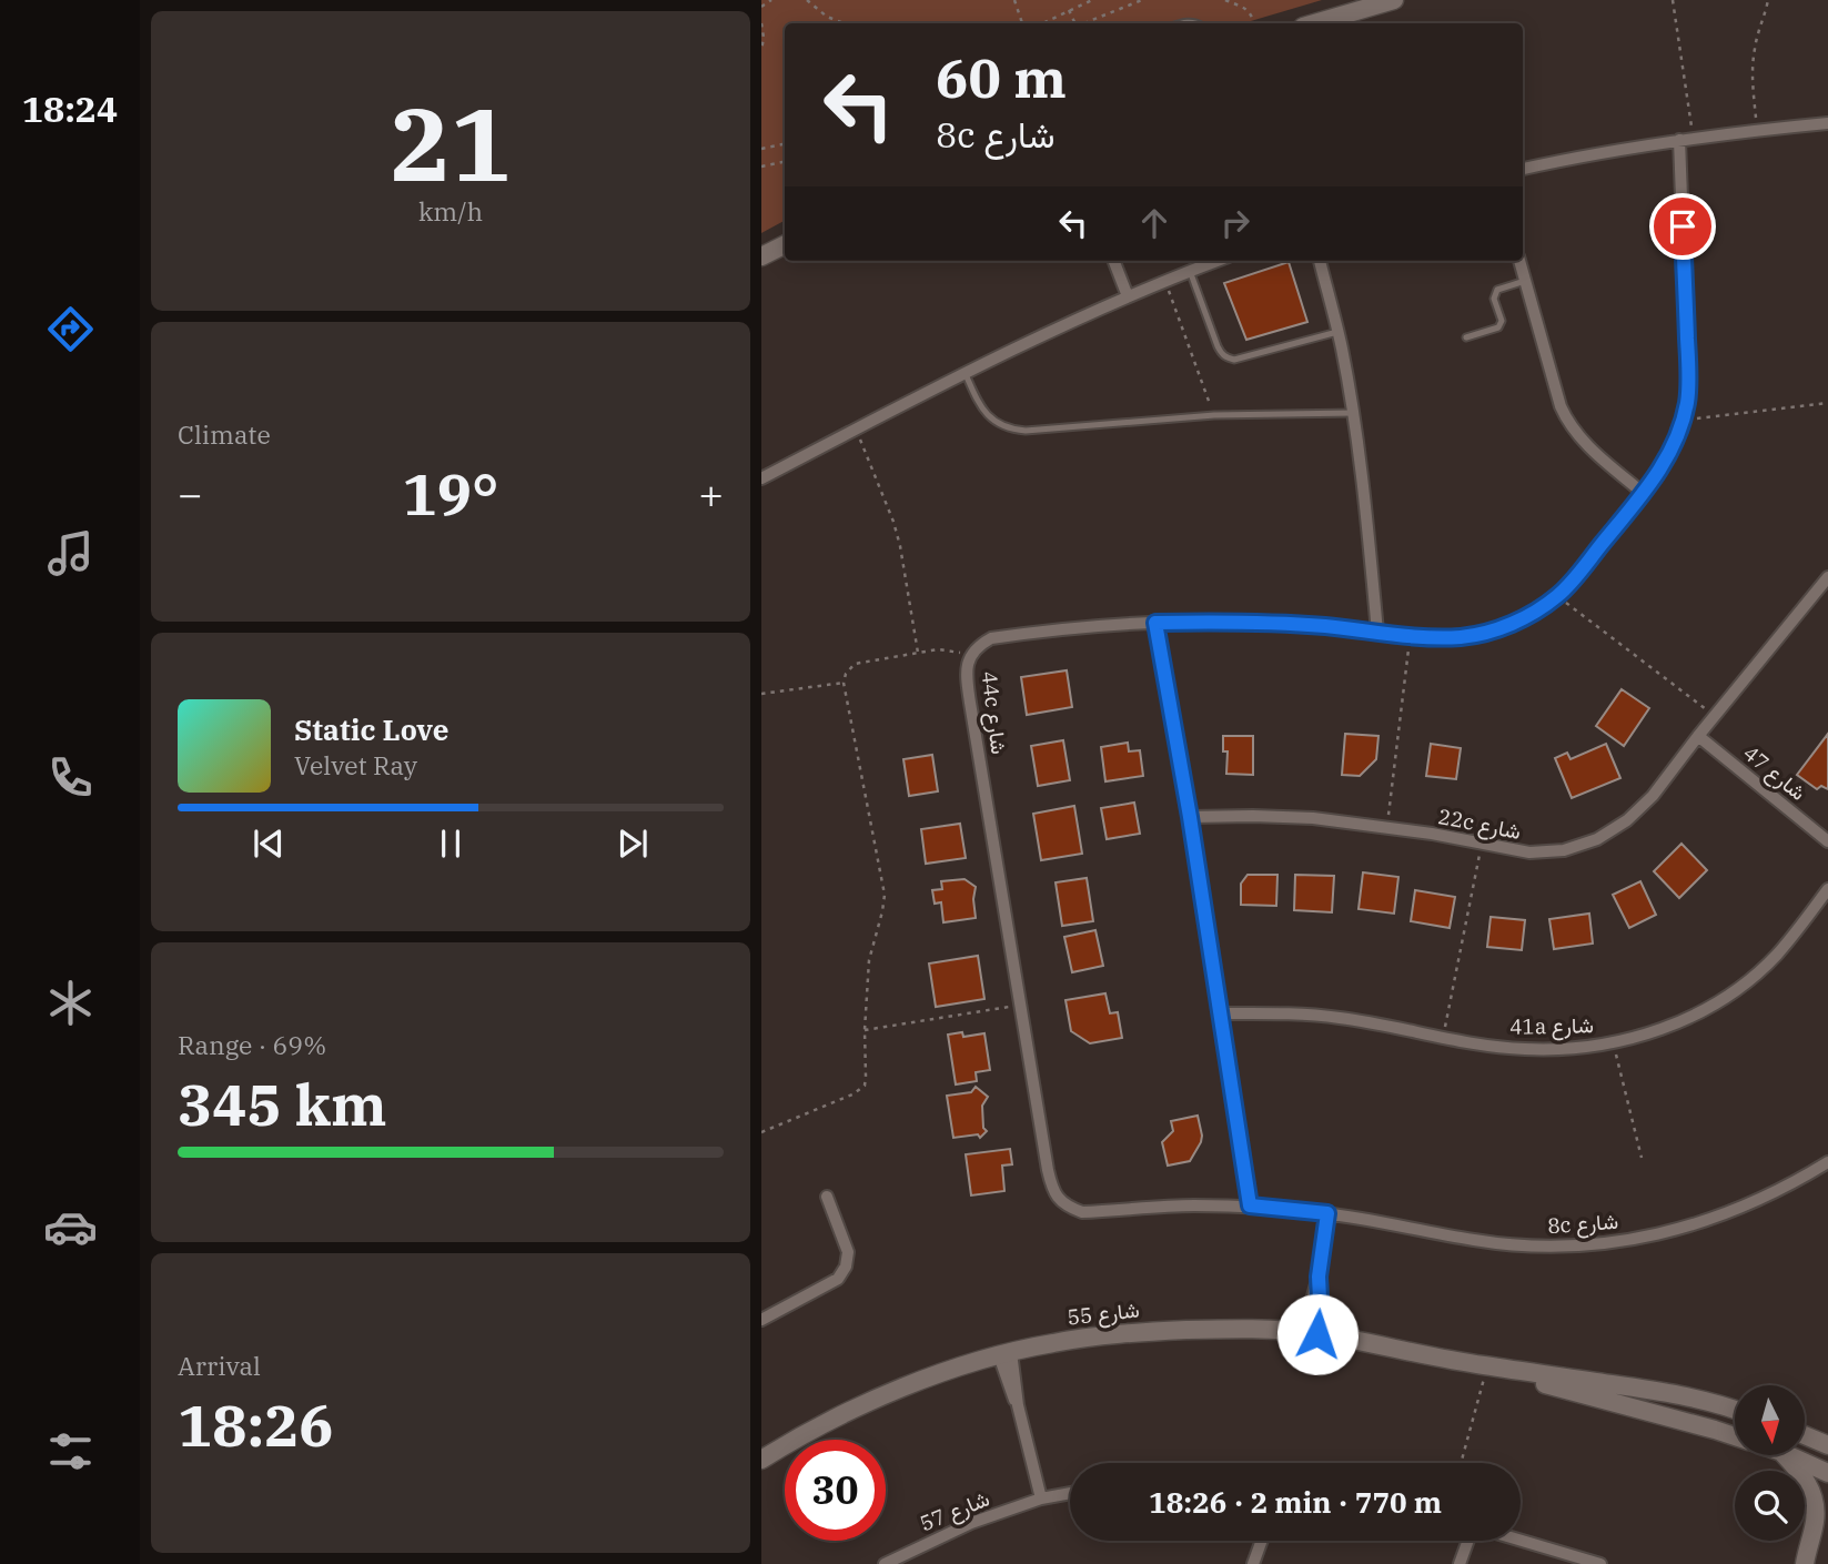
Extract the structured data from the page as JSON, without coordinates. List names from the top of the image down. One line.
{"streets":{"street":["44c شارع","شارع 47","22c شارع","41a شارع","8c شارع","شارع 55","شارع 57"]},"crossings":[["44c شارع","8c شارع"],["شارع 47","22c شارع"]],"north":"bottom","page":{"tabs":"18:24","tile":[["21","km/h"],"Climate",["Range · 69%","345 km"],["Arrival","18:26"]],"turn":["60 m","8c شارع"],"heat":["−","19°","+"],"song":["Static Love","Velvet Ray"],"limit":"30","trip":"18:26 · 2 min · 770 m"}}
